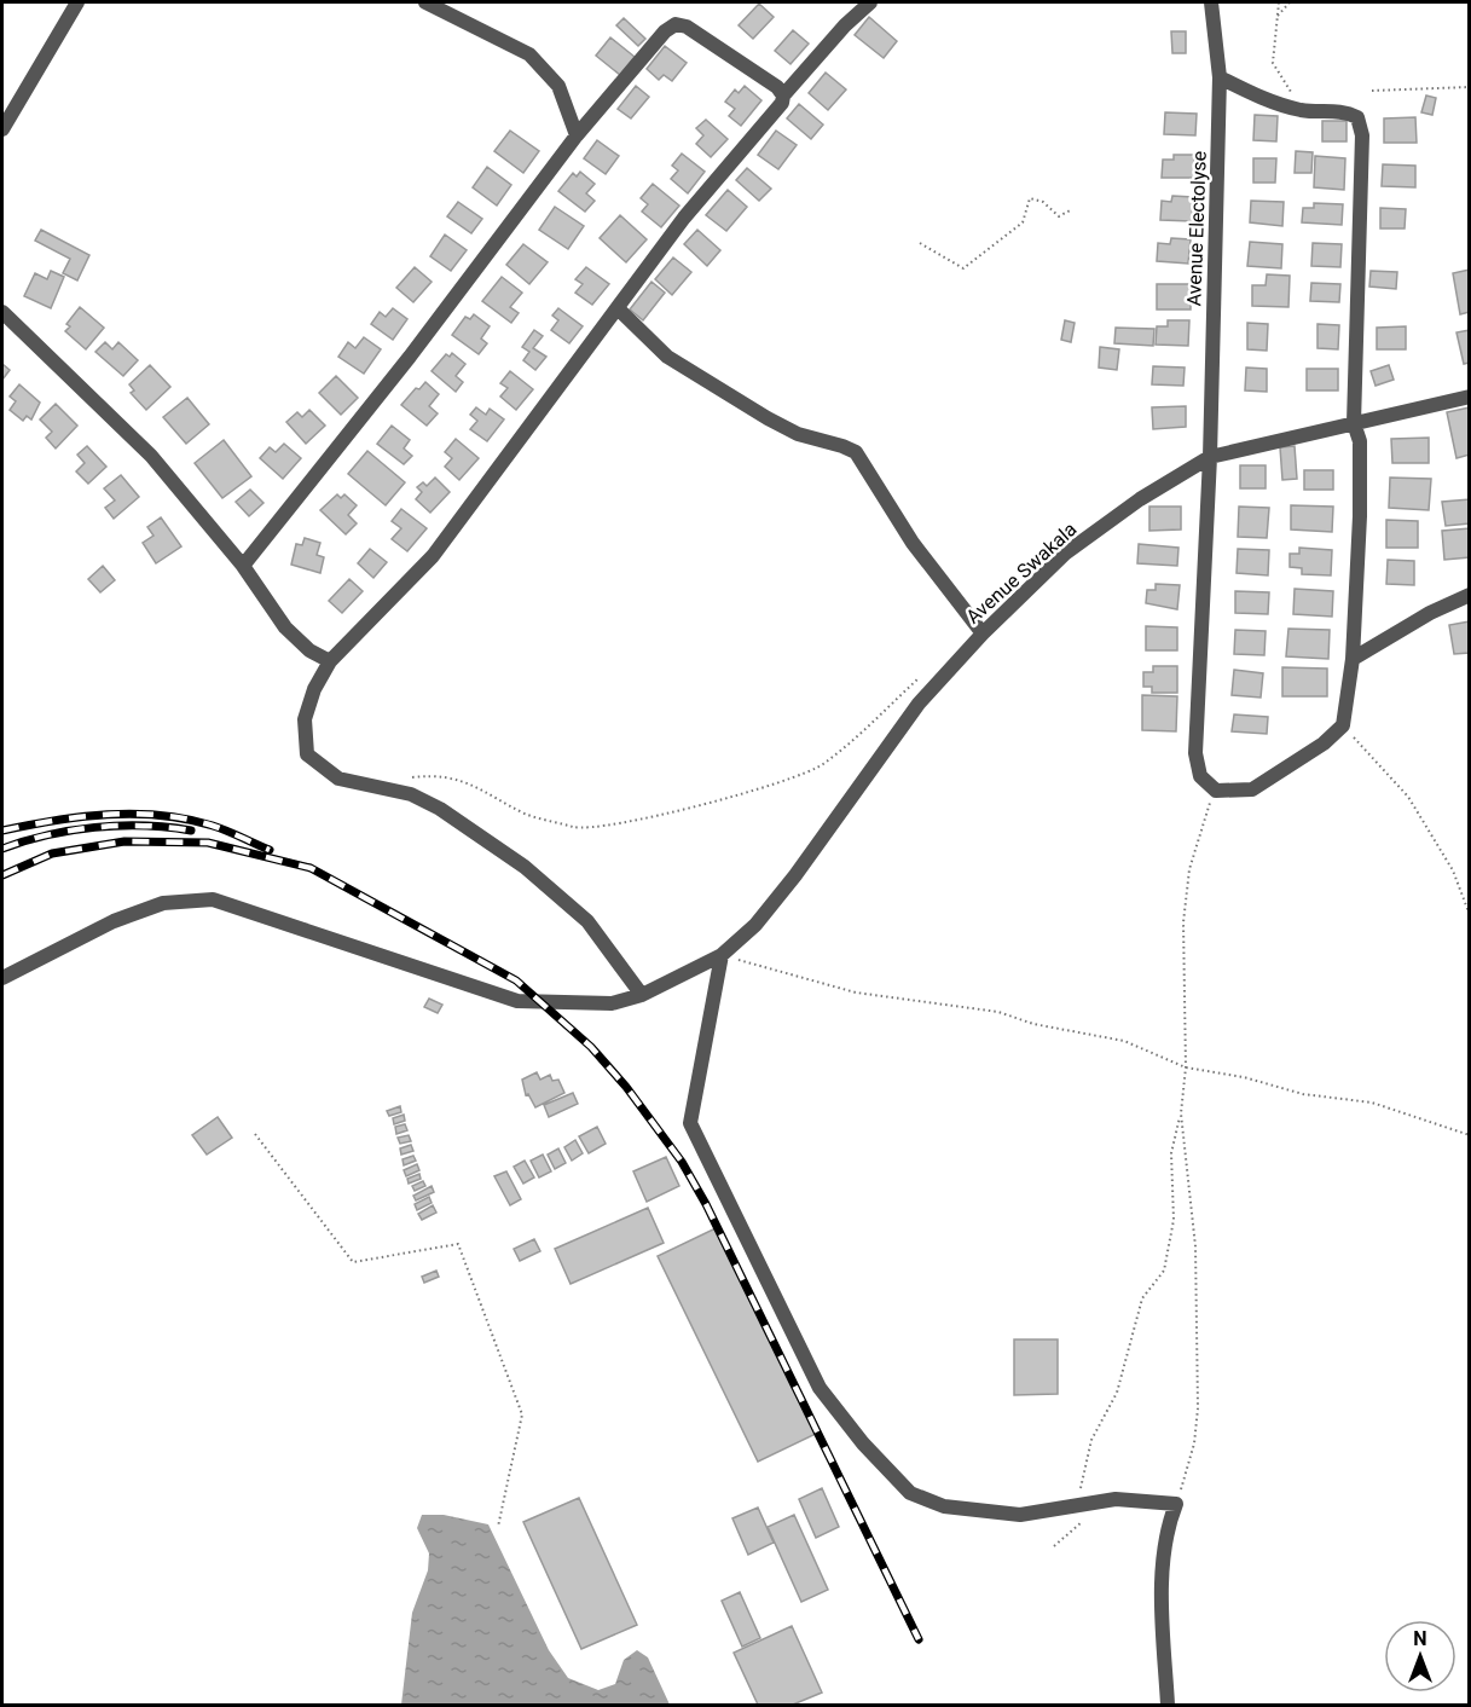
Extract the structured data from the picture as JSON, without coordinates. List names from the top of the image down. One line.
{"streets":{"street":["Avenue Electolyse","Avenue Swakala"]},"crossings":[["Avenue Electolyse","Avenue Swakala"]],"north":"top"}
